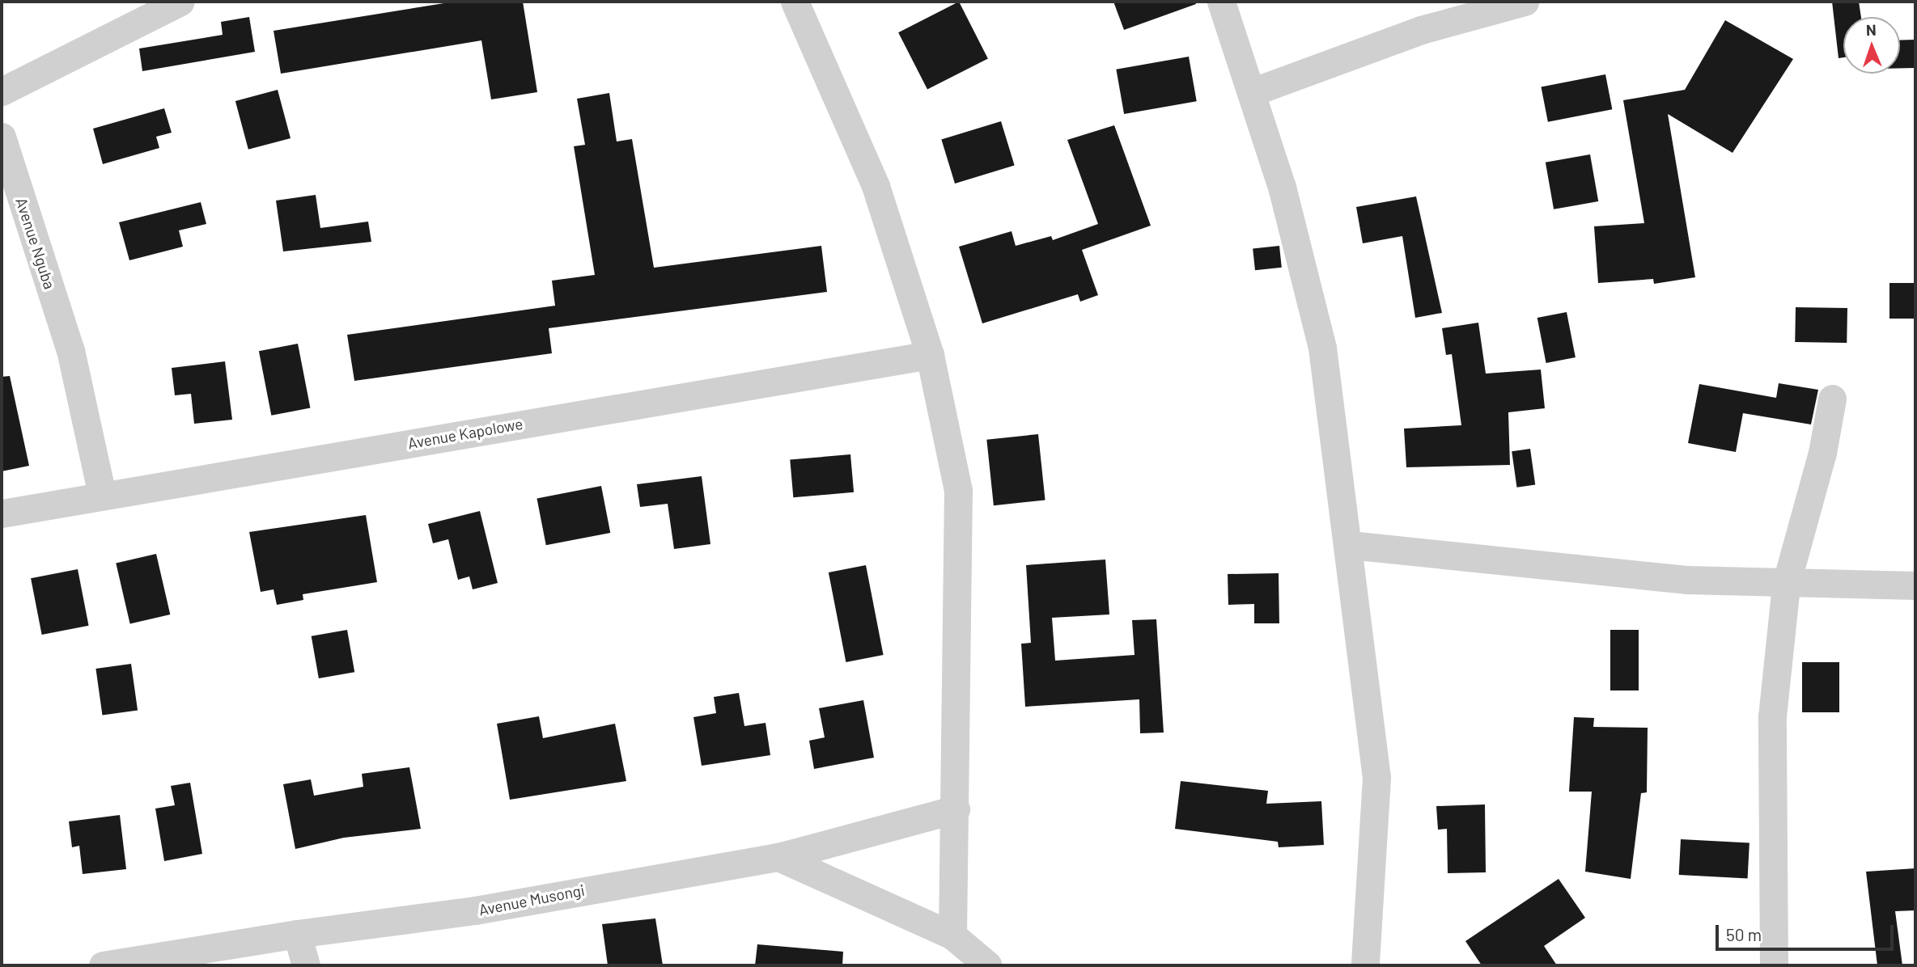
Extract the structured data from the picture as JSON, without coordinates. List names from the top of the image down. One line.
{"streets":{"street":["Avenue Nguba","Avenue Kapolowe","Avenue Musongi"]},"crossings":[["Avenue Nguba","Avenue Kapolowe"]],"scale_bar":"50 m","north":"top"}
